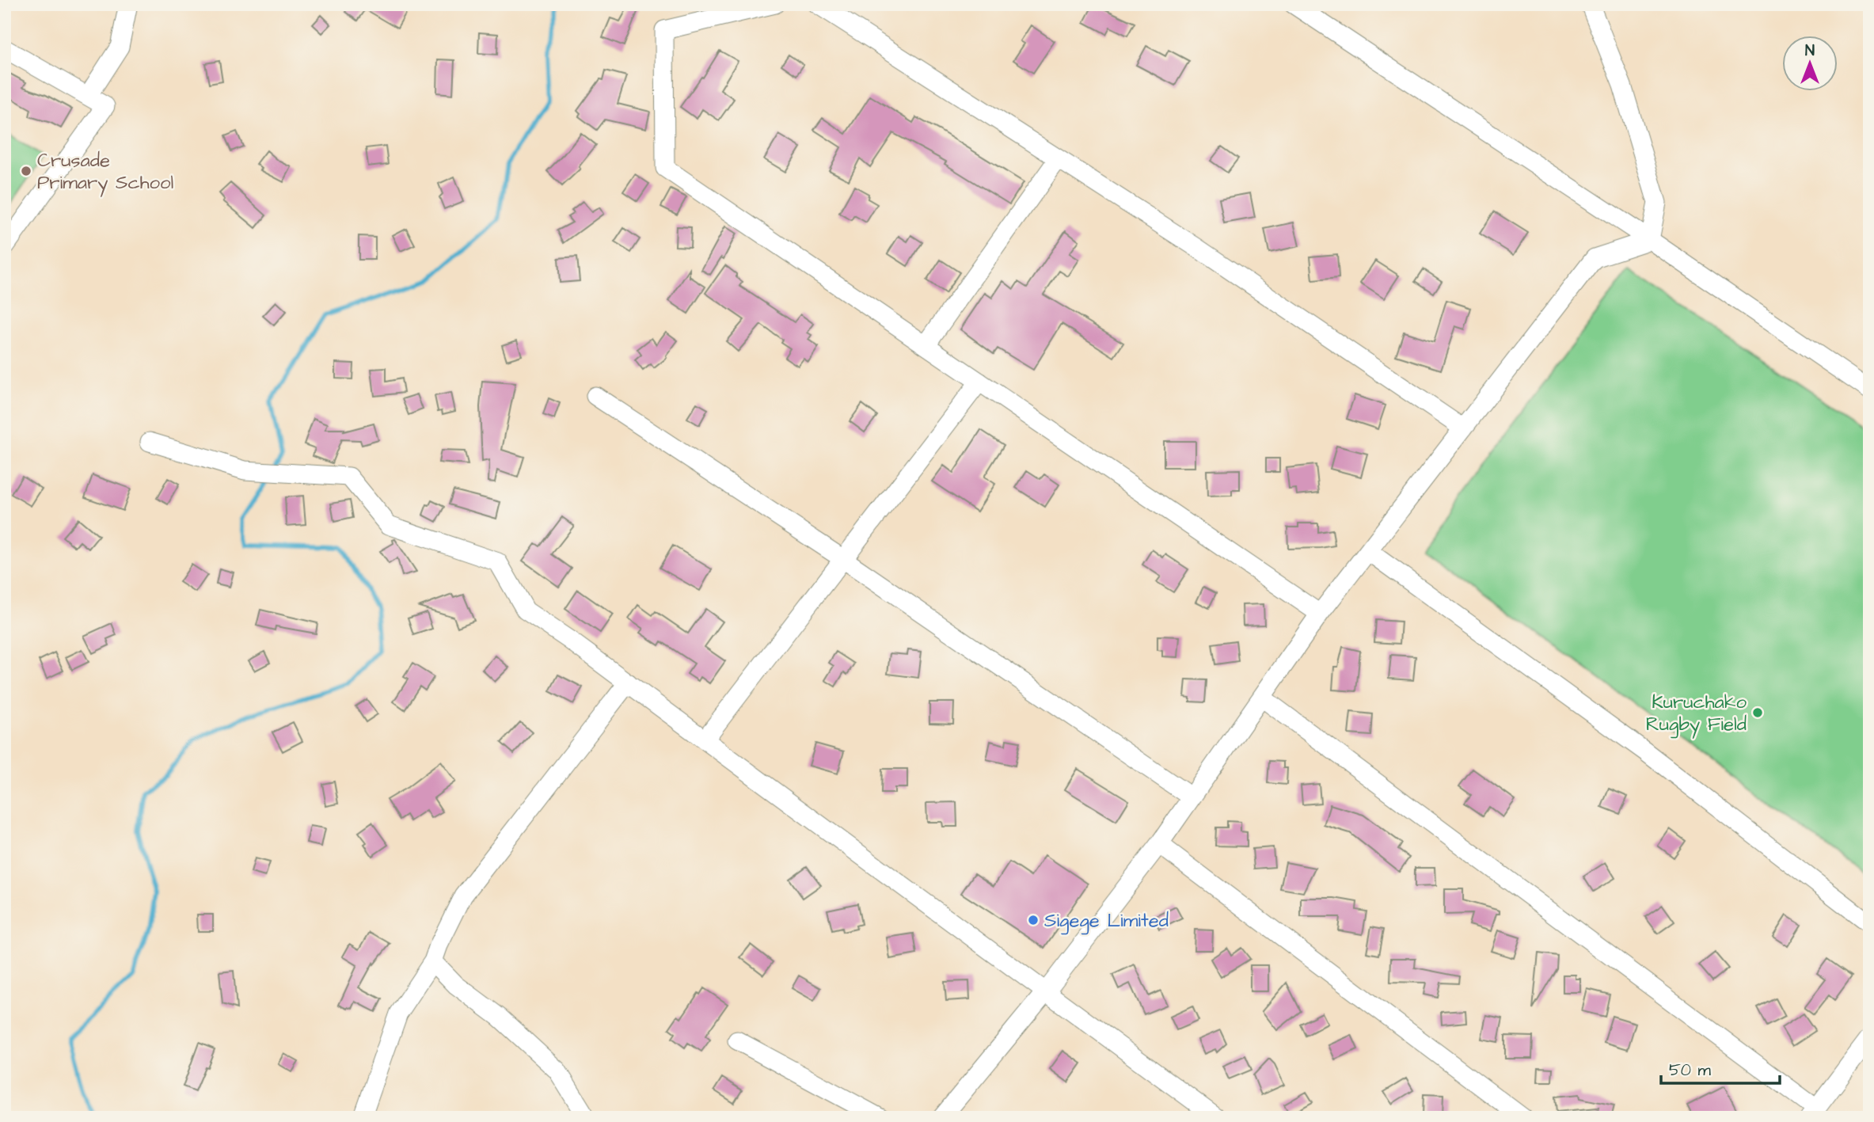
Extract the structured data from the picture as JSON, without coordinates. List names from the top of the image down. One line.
{"places":["Crusade Primary School","Kuruchako Rugby Field","Sigege Limited"],"scale_bar":"50 m","north":"top"}
